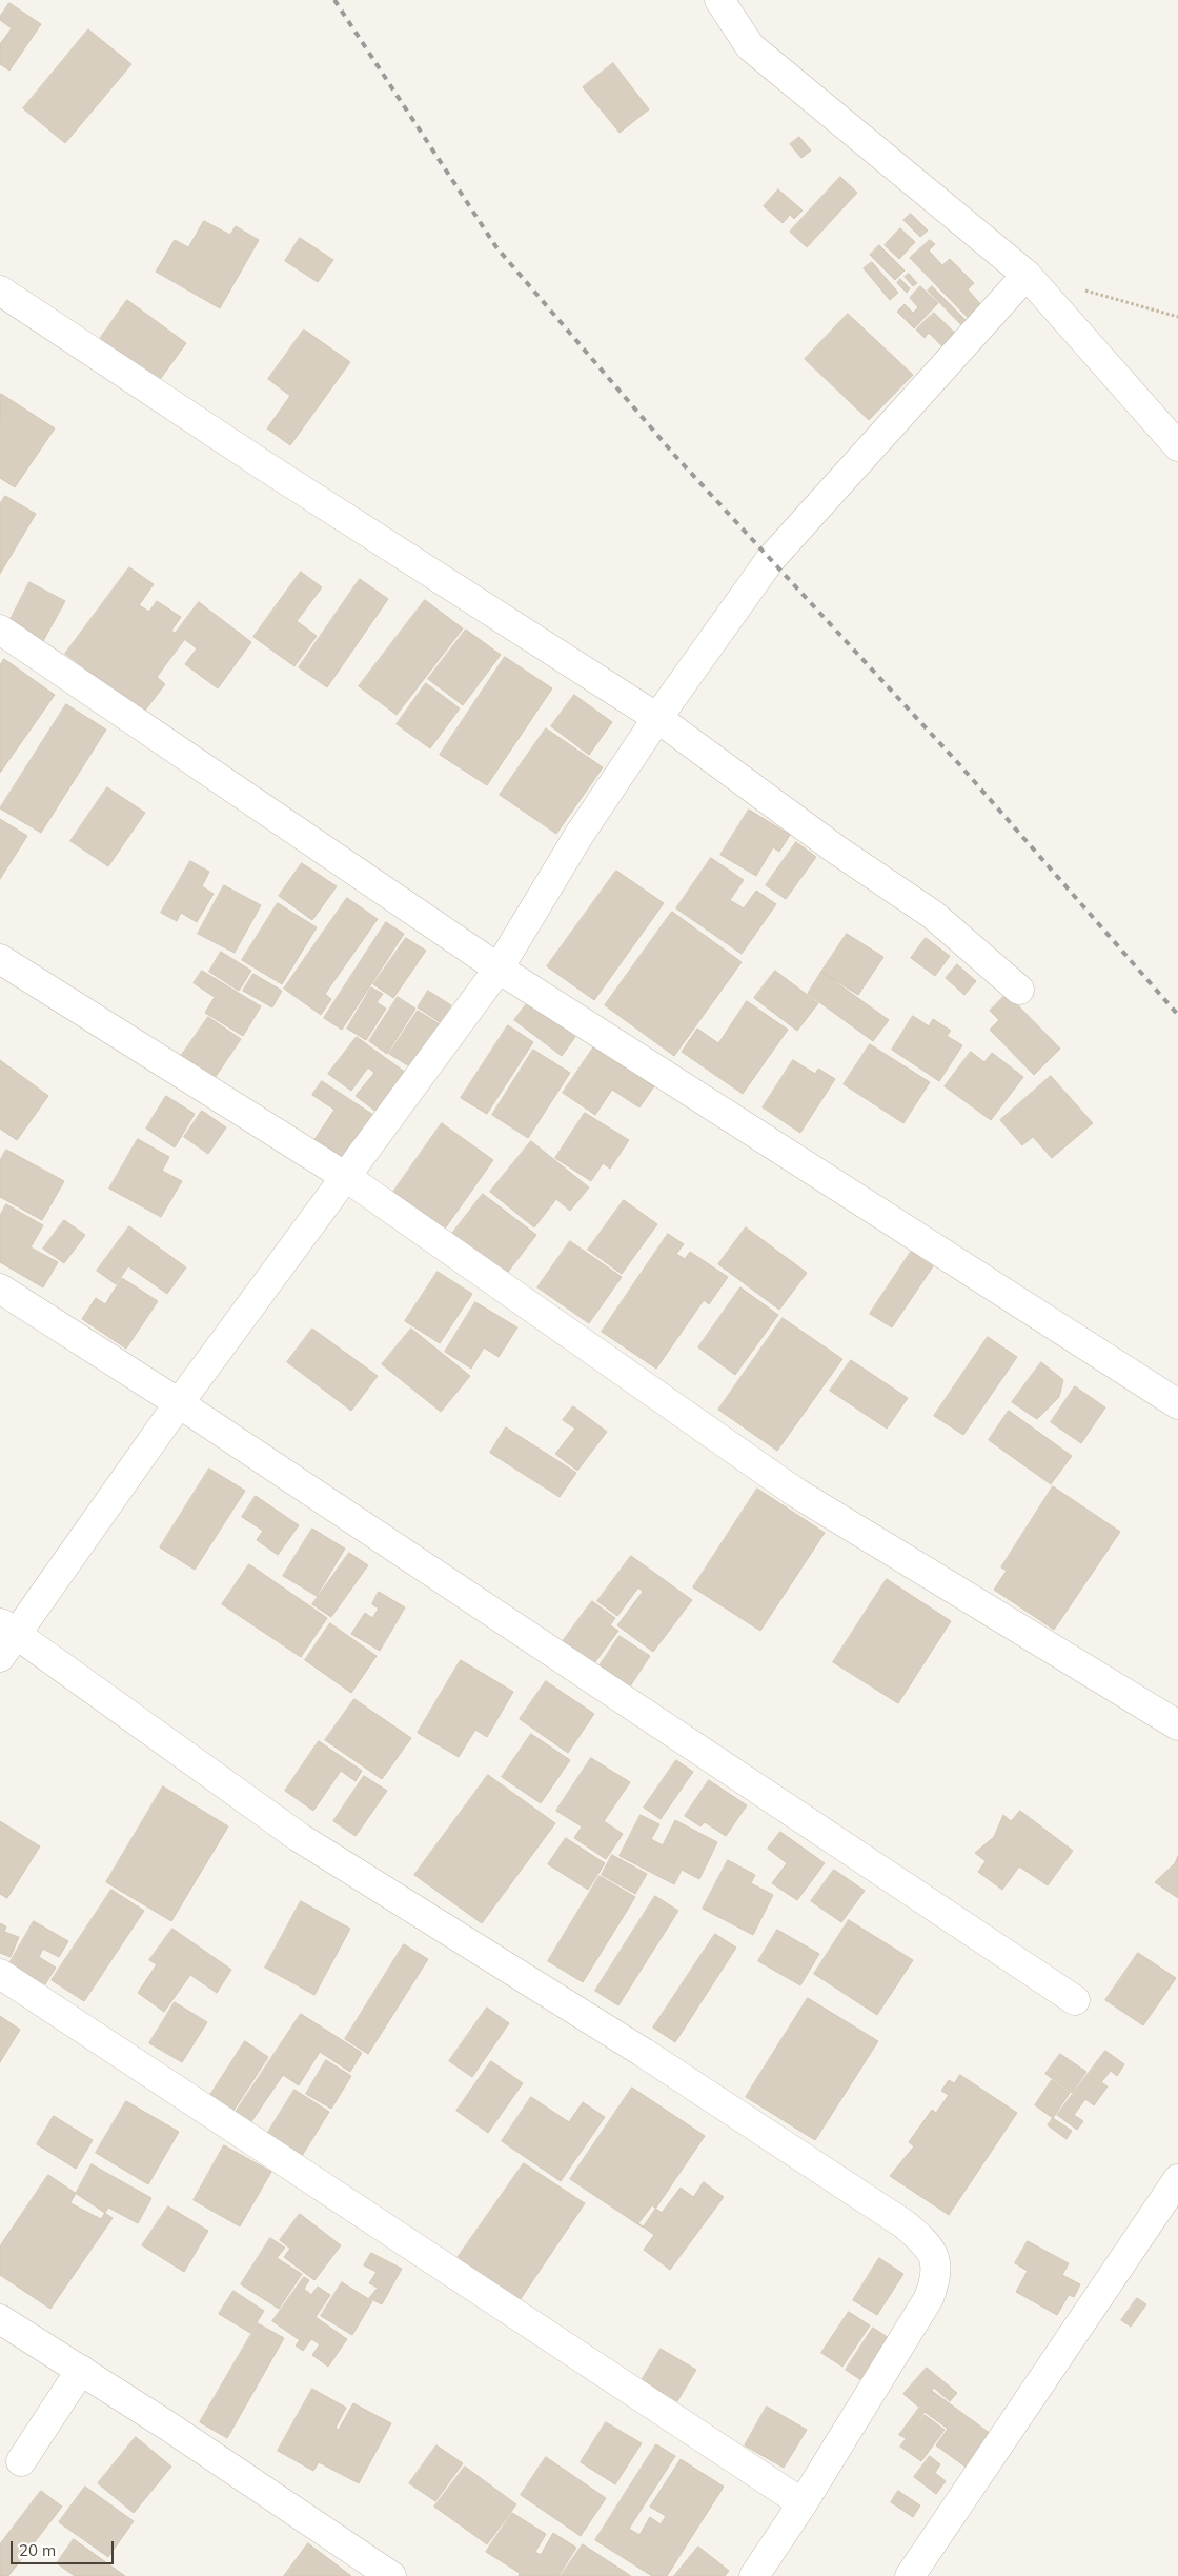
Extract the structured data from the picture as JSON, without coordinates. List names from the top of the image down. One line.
{"scale_bar":"20 m"}
